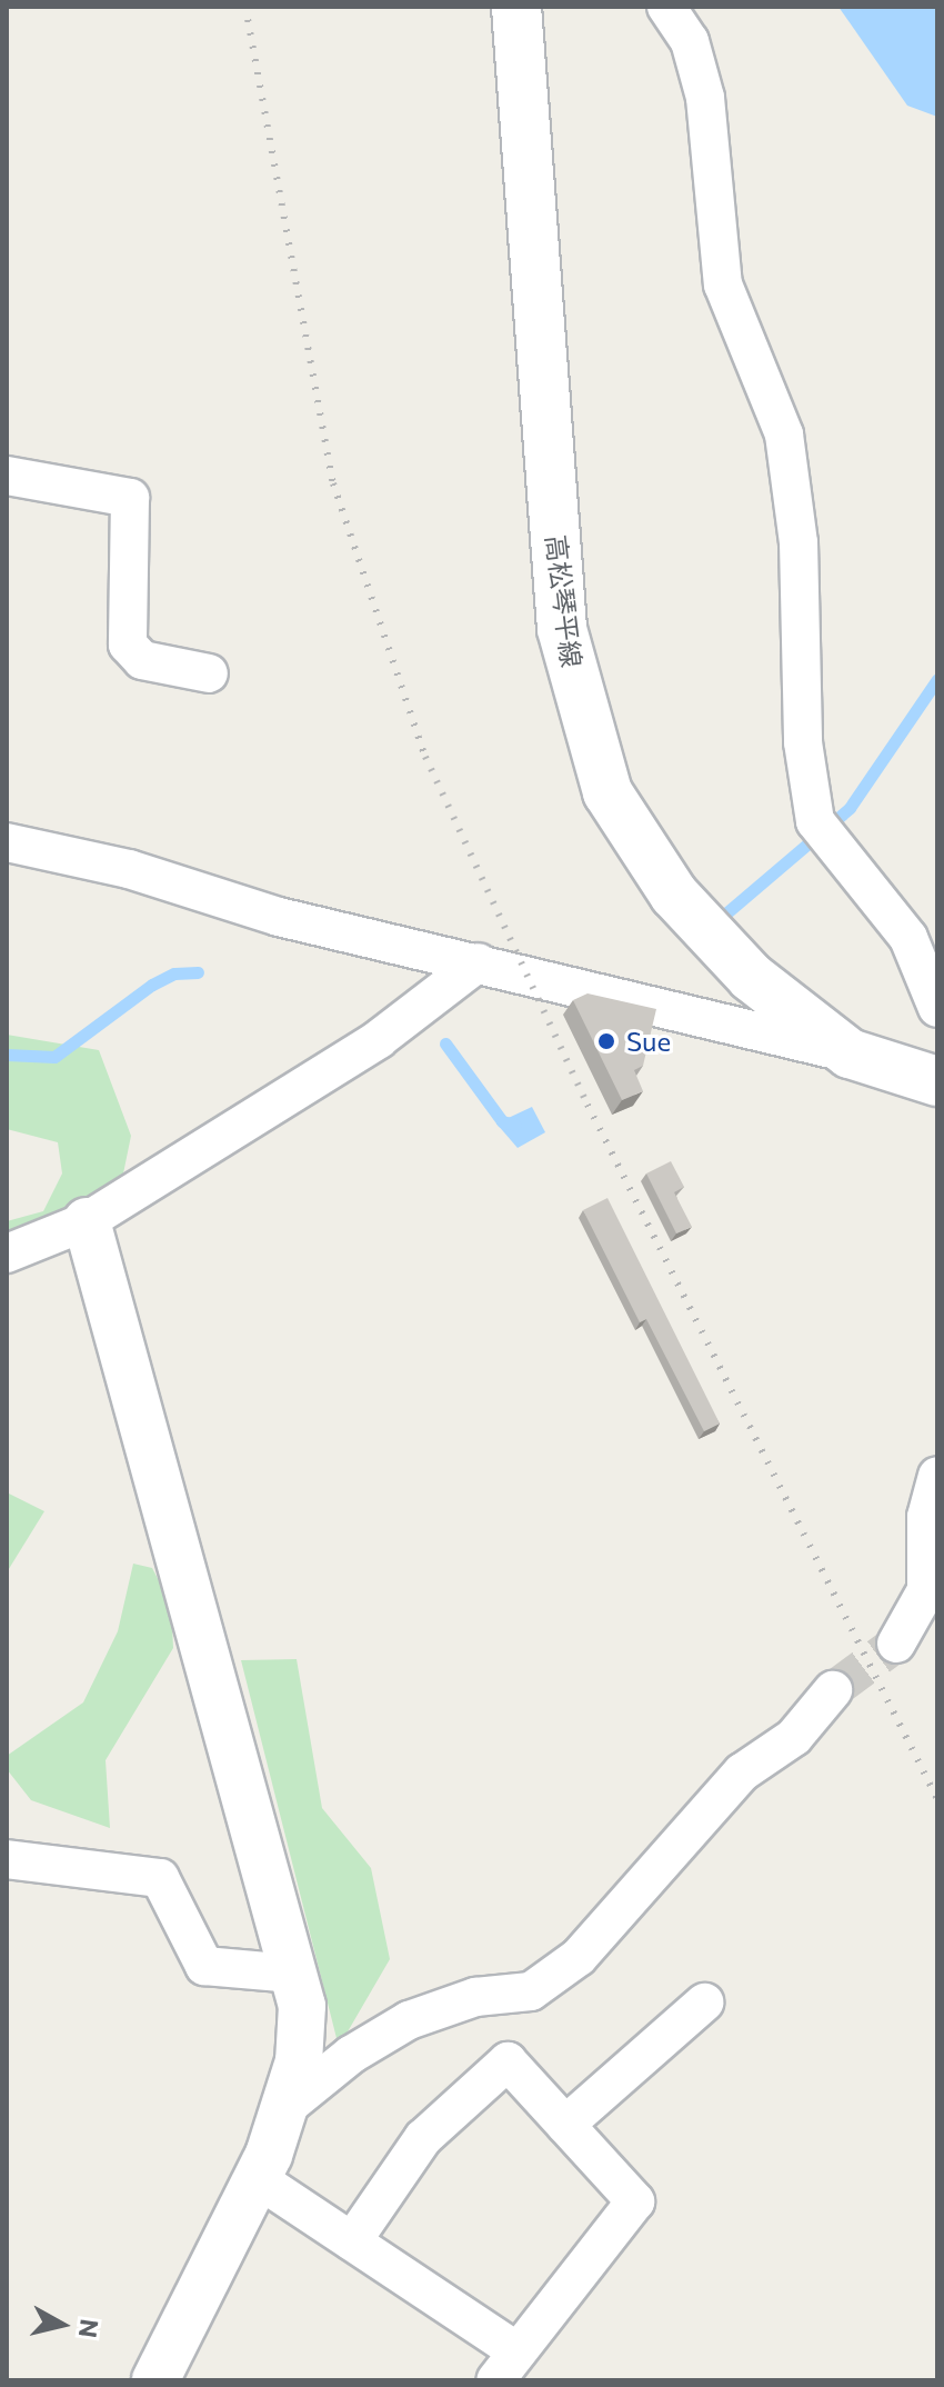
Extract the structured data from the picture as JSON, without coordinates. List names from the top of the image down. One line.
{"streets":{"main road":["高松琴平線"]},"places":["Sue"],"north":"right"}
